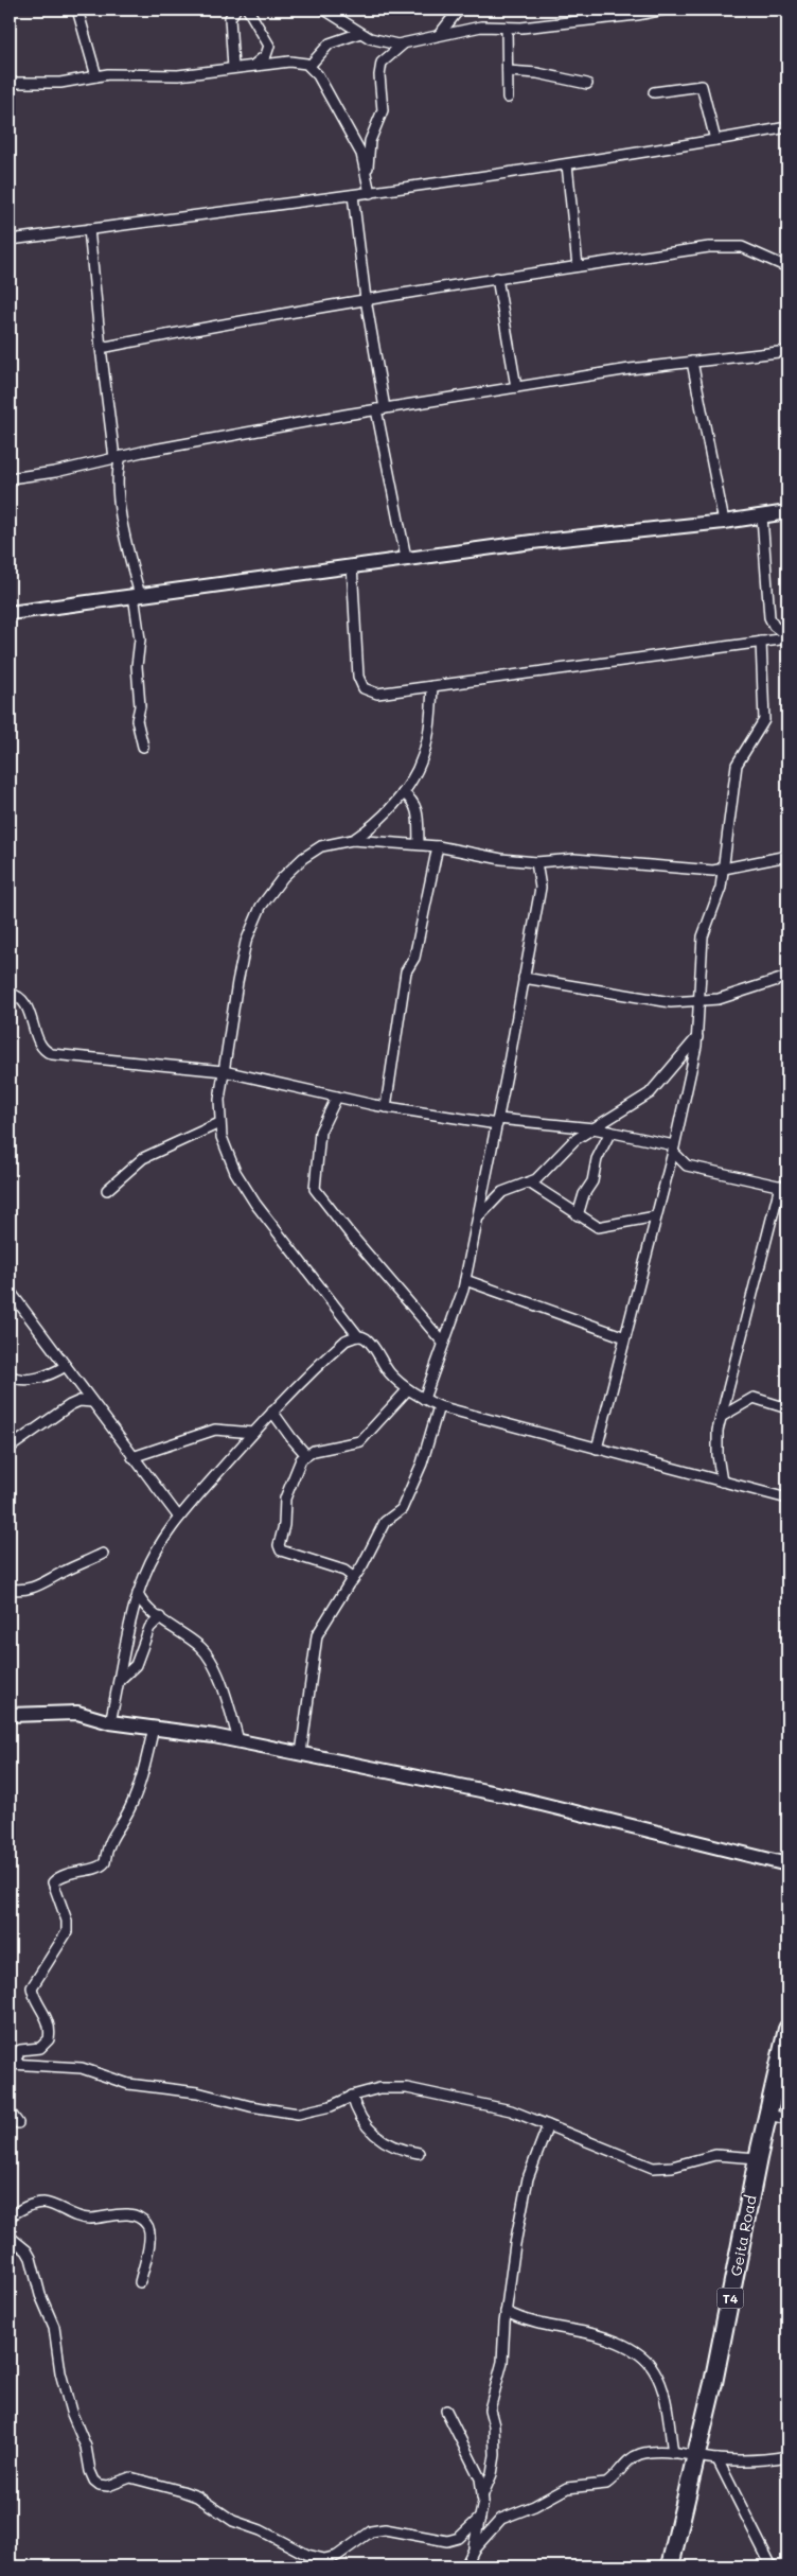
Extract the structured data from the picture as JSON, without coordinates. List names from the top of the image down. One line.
{"streets":{"highway":["Geita Road","T4"]}}
